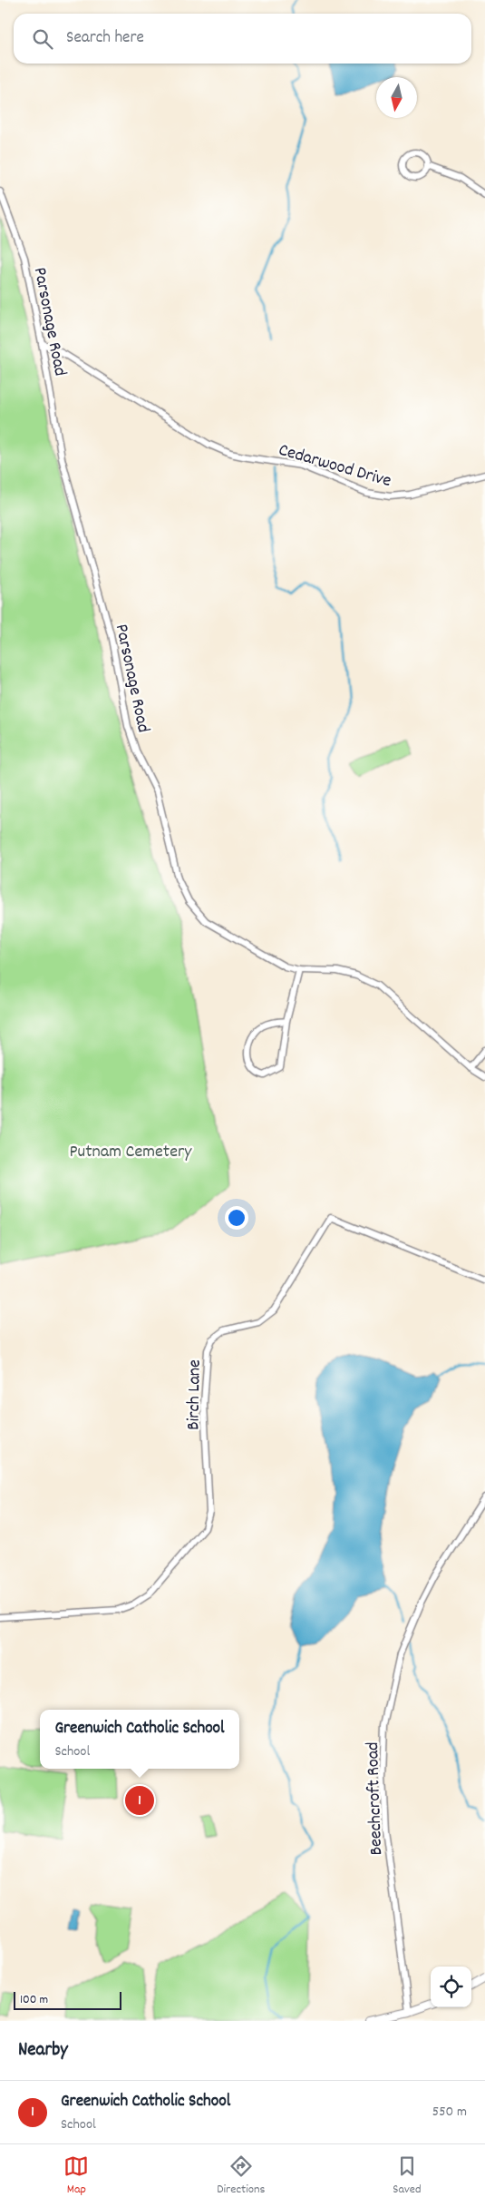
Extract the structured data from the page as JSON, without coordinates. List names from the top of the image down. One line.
{"streets":{"street":["Parsonage Road","Cedarwood Drive","Birch Lane","Beechcroft Road"]},"crossings":[["Parsonage Road","Cedarwood Drive"]],"parks":["Putnam Cemetery"],"scale_bar":"100 m","north":"bottom","page":{"search":"Search here","popup":["Greenwich Catholic School","School"],"pins":"1","scale":"100 m","heading":"Nearby","list":[{"mark":"1","name":"Greenwich Catholic School","note":"School","value":"550 m"}],"nav":["Map","Directions","Saved"]}}
